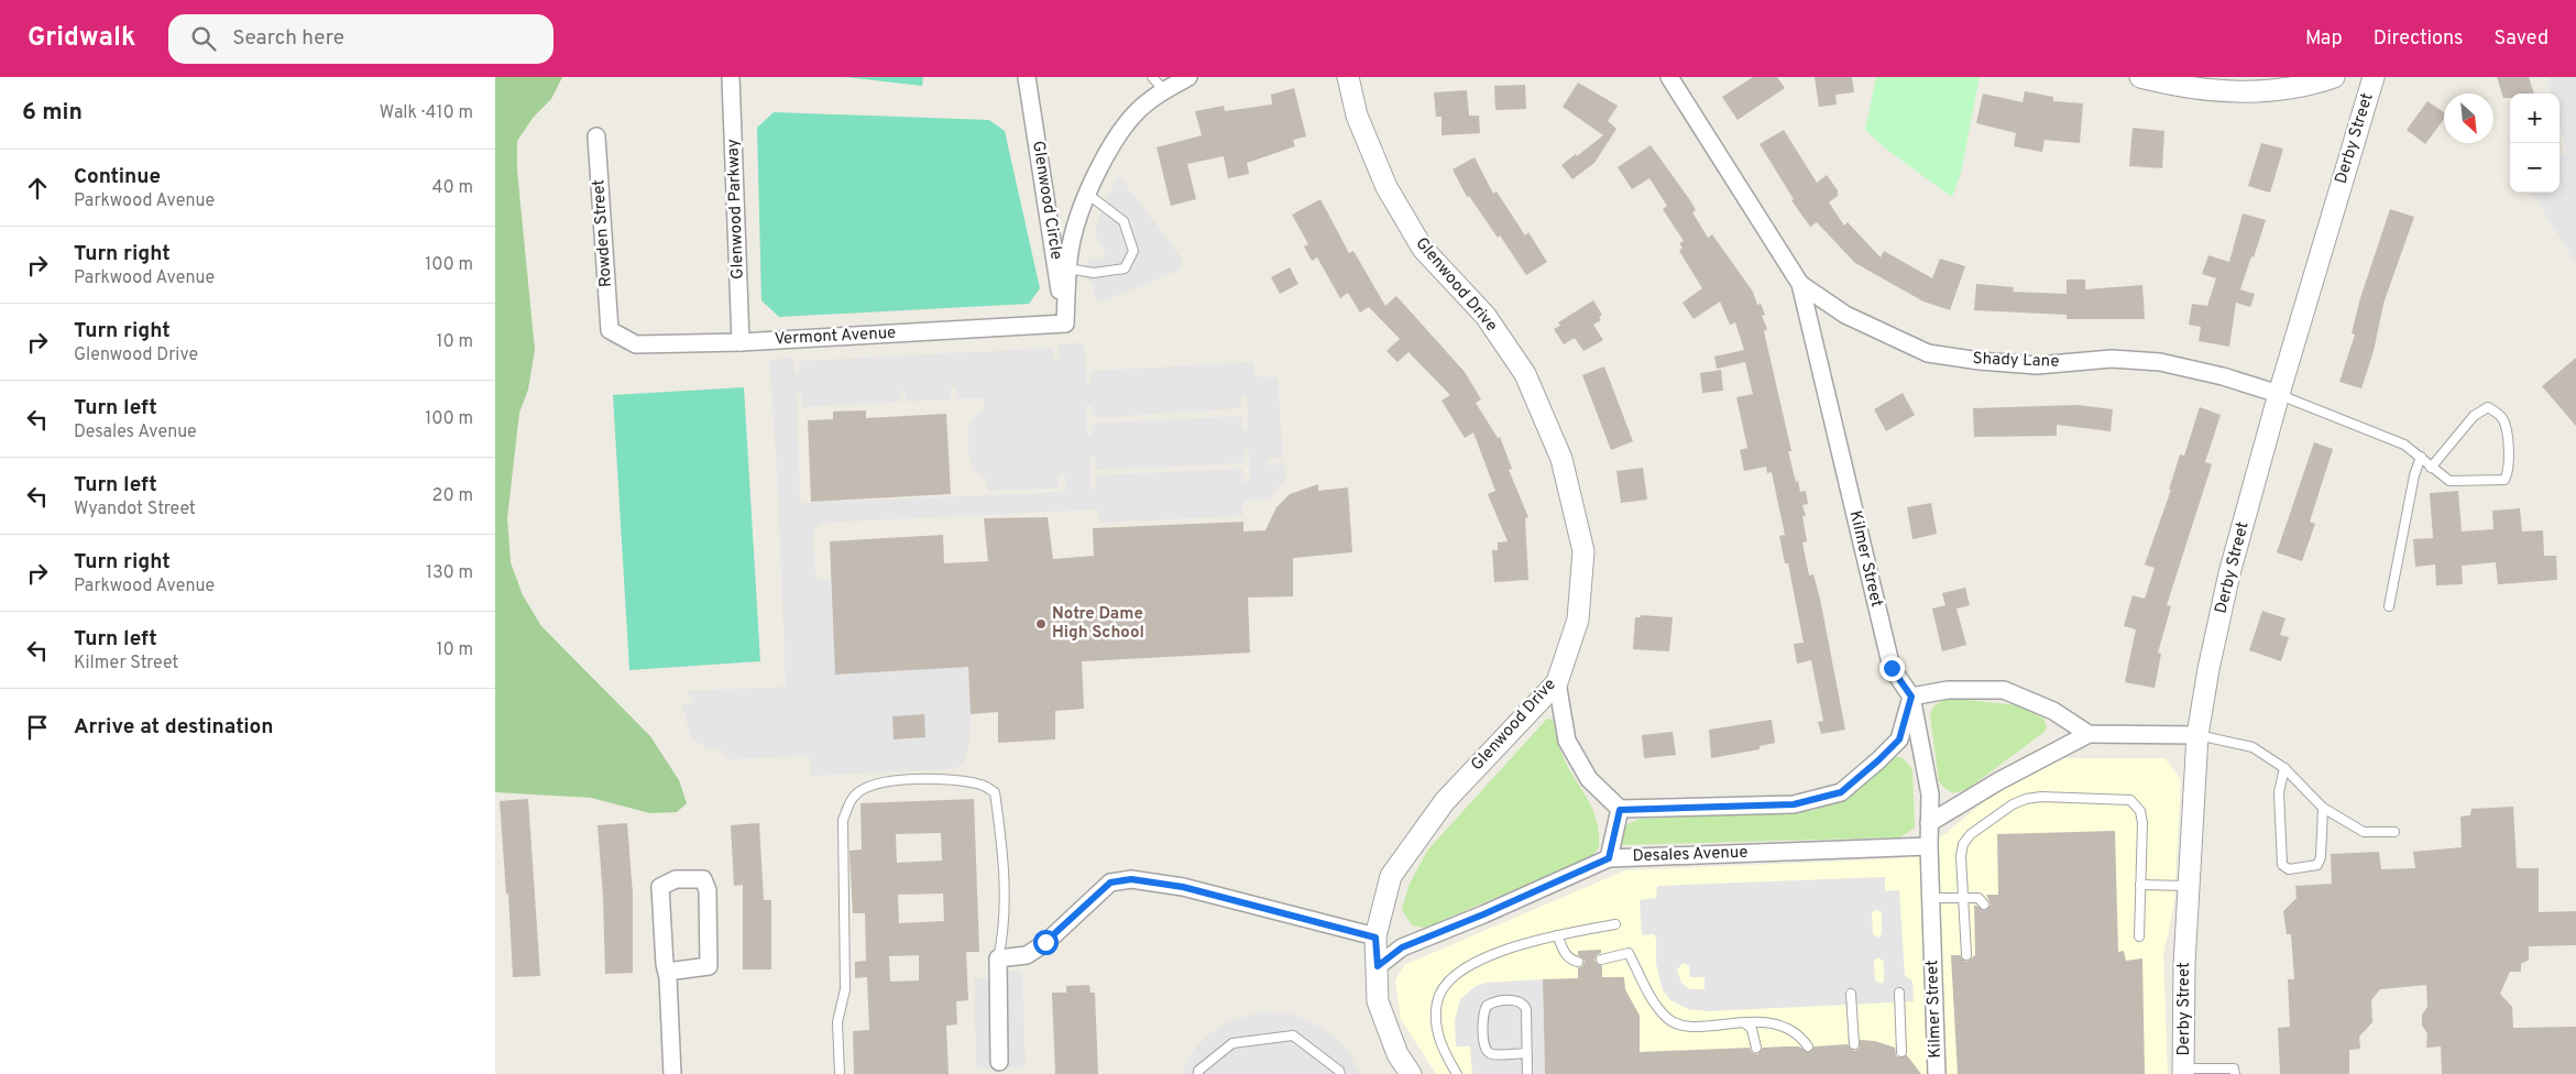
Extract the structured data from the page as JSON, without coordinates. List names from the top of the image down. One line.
{"streets":{"street":["Derby Street","Glenwood Circle","Glenwood Parkway","Rowden Street","Glenwood Drive","Vermont Avenue","Shady Lane","Kilmer Street","Desales Avenue"]},"crossings":[["Derby Street","Shady Lane"],["Glenwood Circle","Vermont Avenue"],["Glenwood Parkway","Vermont Avenue"],["Rowden Street","Vermont Avenue"],["Glenwood Drive","Desales Avenue"],["Shady Lane","Kilmer Street"],["Kilmer Street","Desales Avenue"]],"places":["Notre Dame High School"],"north":"bottom right","page":{"header":"Gridwalk","search":"Search here","nav":["Map","Directions","Saved"],"heading":["6 min","Walk · 410 m"],"map_buttons":["+","−"],"list":[["Continue","Parkwood Avenue","40 m"],["Turn right","Parkwood Avenue","100 m"],["Turn right","Glenwood Drive","10 m"],["Turn left","Desales Avenue","100 m"],["Turn left","Wyandot Street","20 m"],["Turn right","Parkwood Avenue","130 m"],["Turn left","Kilmer Street","10 m"],"Arrive at destination"]}}
